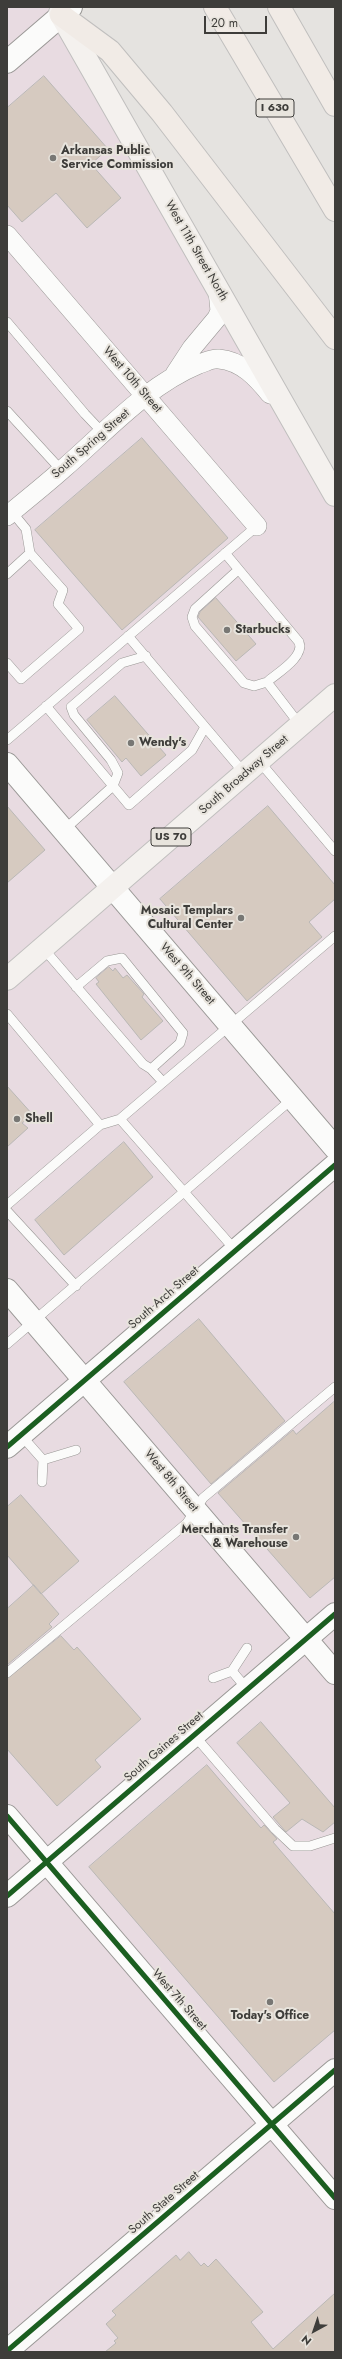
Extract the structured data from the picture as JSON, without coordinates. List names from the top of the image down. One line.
{"streets":{"highway":["I 630"],"main road":["West 11th Street North","South Broadway Street","US 70"],"street":["West 10th Street","South Spring Street","West 9th Street","South Arch Street","West 8th Street","South Gaines Street","West 7th Street","South State Street"]},"crossings":[["West 11th Street North","South Spring Street"],["West 10th Street","South Spring Street"],["South Broadway Street","West 9th Street"],["South Arch Street","West 8th Street"],["West 8th Street","South Gaines Street"],["South Gaines Street","West 7th Street"],["West 7th Street","South State Street"]],"places":["Arkansas Public Service Commission","Starbucks","Wendy's","Mosaic Templars Cultural Center","Shell","Merchants Transfer & Warehouse","Today's Office"],"scale_bar":"20 m","north":"bottom left"}
